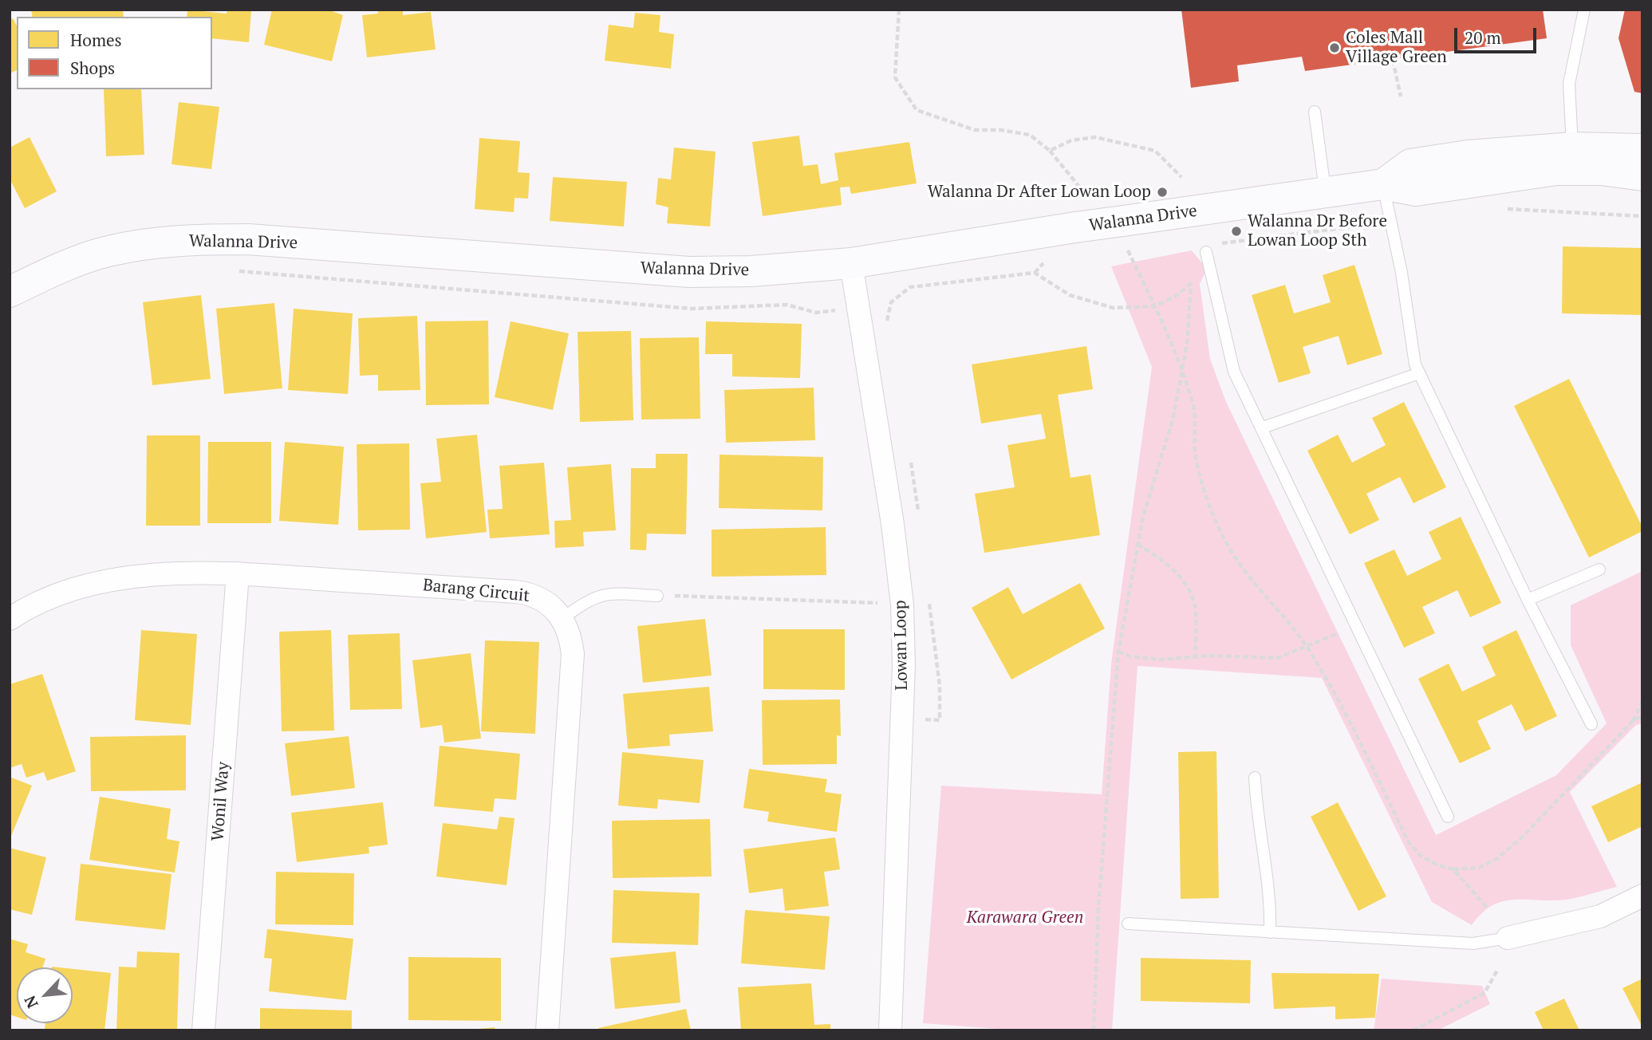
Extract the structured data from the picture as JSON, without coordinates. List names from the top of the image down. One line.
{"streets":{"street":["Walanna Drive","Barang Circuit","Lowan Loop","Wonil Way"]},"crossings":[["Walanna Drive","Lowan Loop"],["Barang Circuit","Wonil Way"]],"parks":["Karawara Green"],"places":["Coles Mall Village Green","Walanna Dr After Lowan Loop","Walanna Dr Before Lowan Loop Sth"],"legend":["Homes","Shops"],"scale_bar":"20 m","north":"bottom left"}
